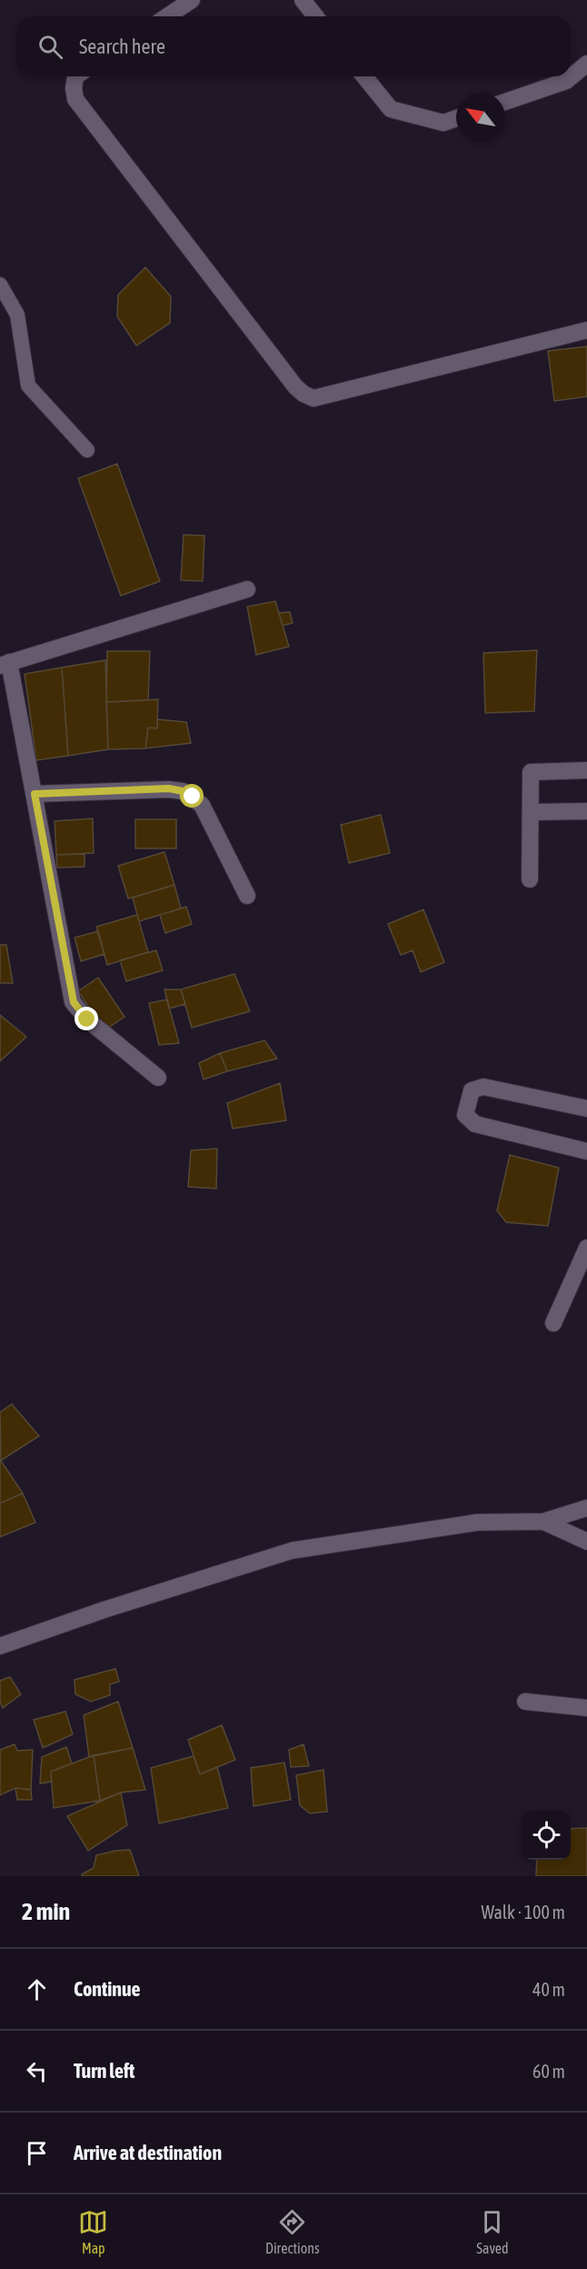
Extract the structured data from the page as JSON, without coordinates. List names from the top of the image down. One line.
{"north":"top left","page":{"search":"Search here","heading":["2 min","Walk · 100 m"],"list":[["Continue","40 m"],["Turn left","60 m"],"Arrive at destination"],"nav":["Map","Directions","Saved"]}}
